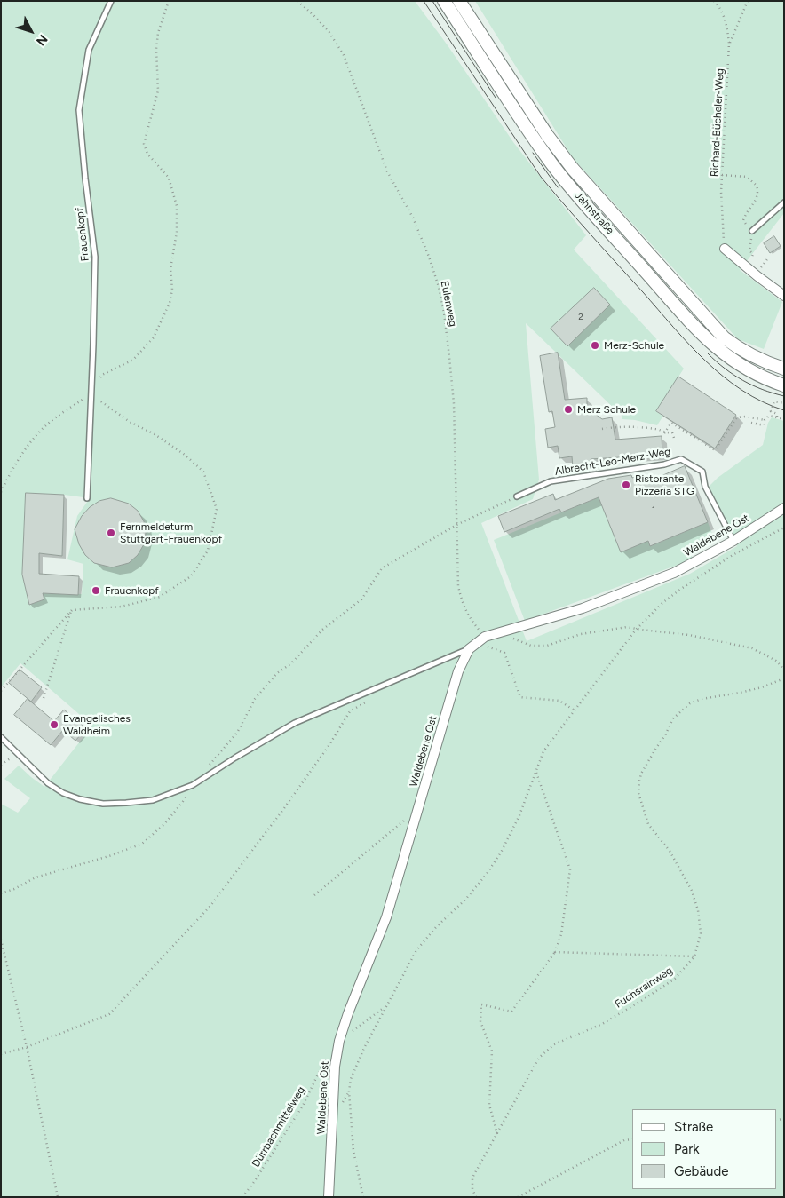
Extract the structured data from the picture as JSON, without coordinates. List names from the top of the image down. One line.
{"streets":{"main road":["Jahnstraße"],"street":["Waldebene Ost"],"lane":["Frauenkopf","Albrecht-Leo-Merz-Weg"],"path":["Richard-Bücheler-Weg","Eulenweg","Fuchsrainweg","Dürrbachmittelweg"]},"crossings":[["Eulenweg","Waldebene Ost"],["Albrecht-Leo-Merz-Weg","Waldebene Ost"]],"places":["Merz-Schule","Merz Schule","Ristorante Pizzeria STG","Fernmeldeturm Stuttgart-Frauenkopf","Frauenkopf","Evangelisches Waldheim"],"house_numbers":["2","1"],"legend":["Straße","Park","Gebäude"],"north":"bottom right"}
